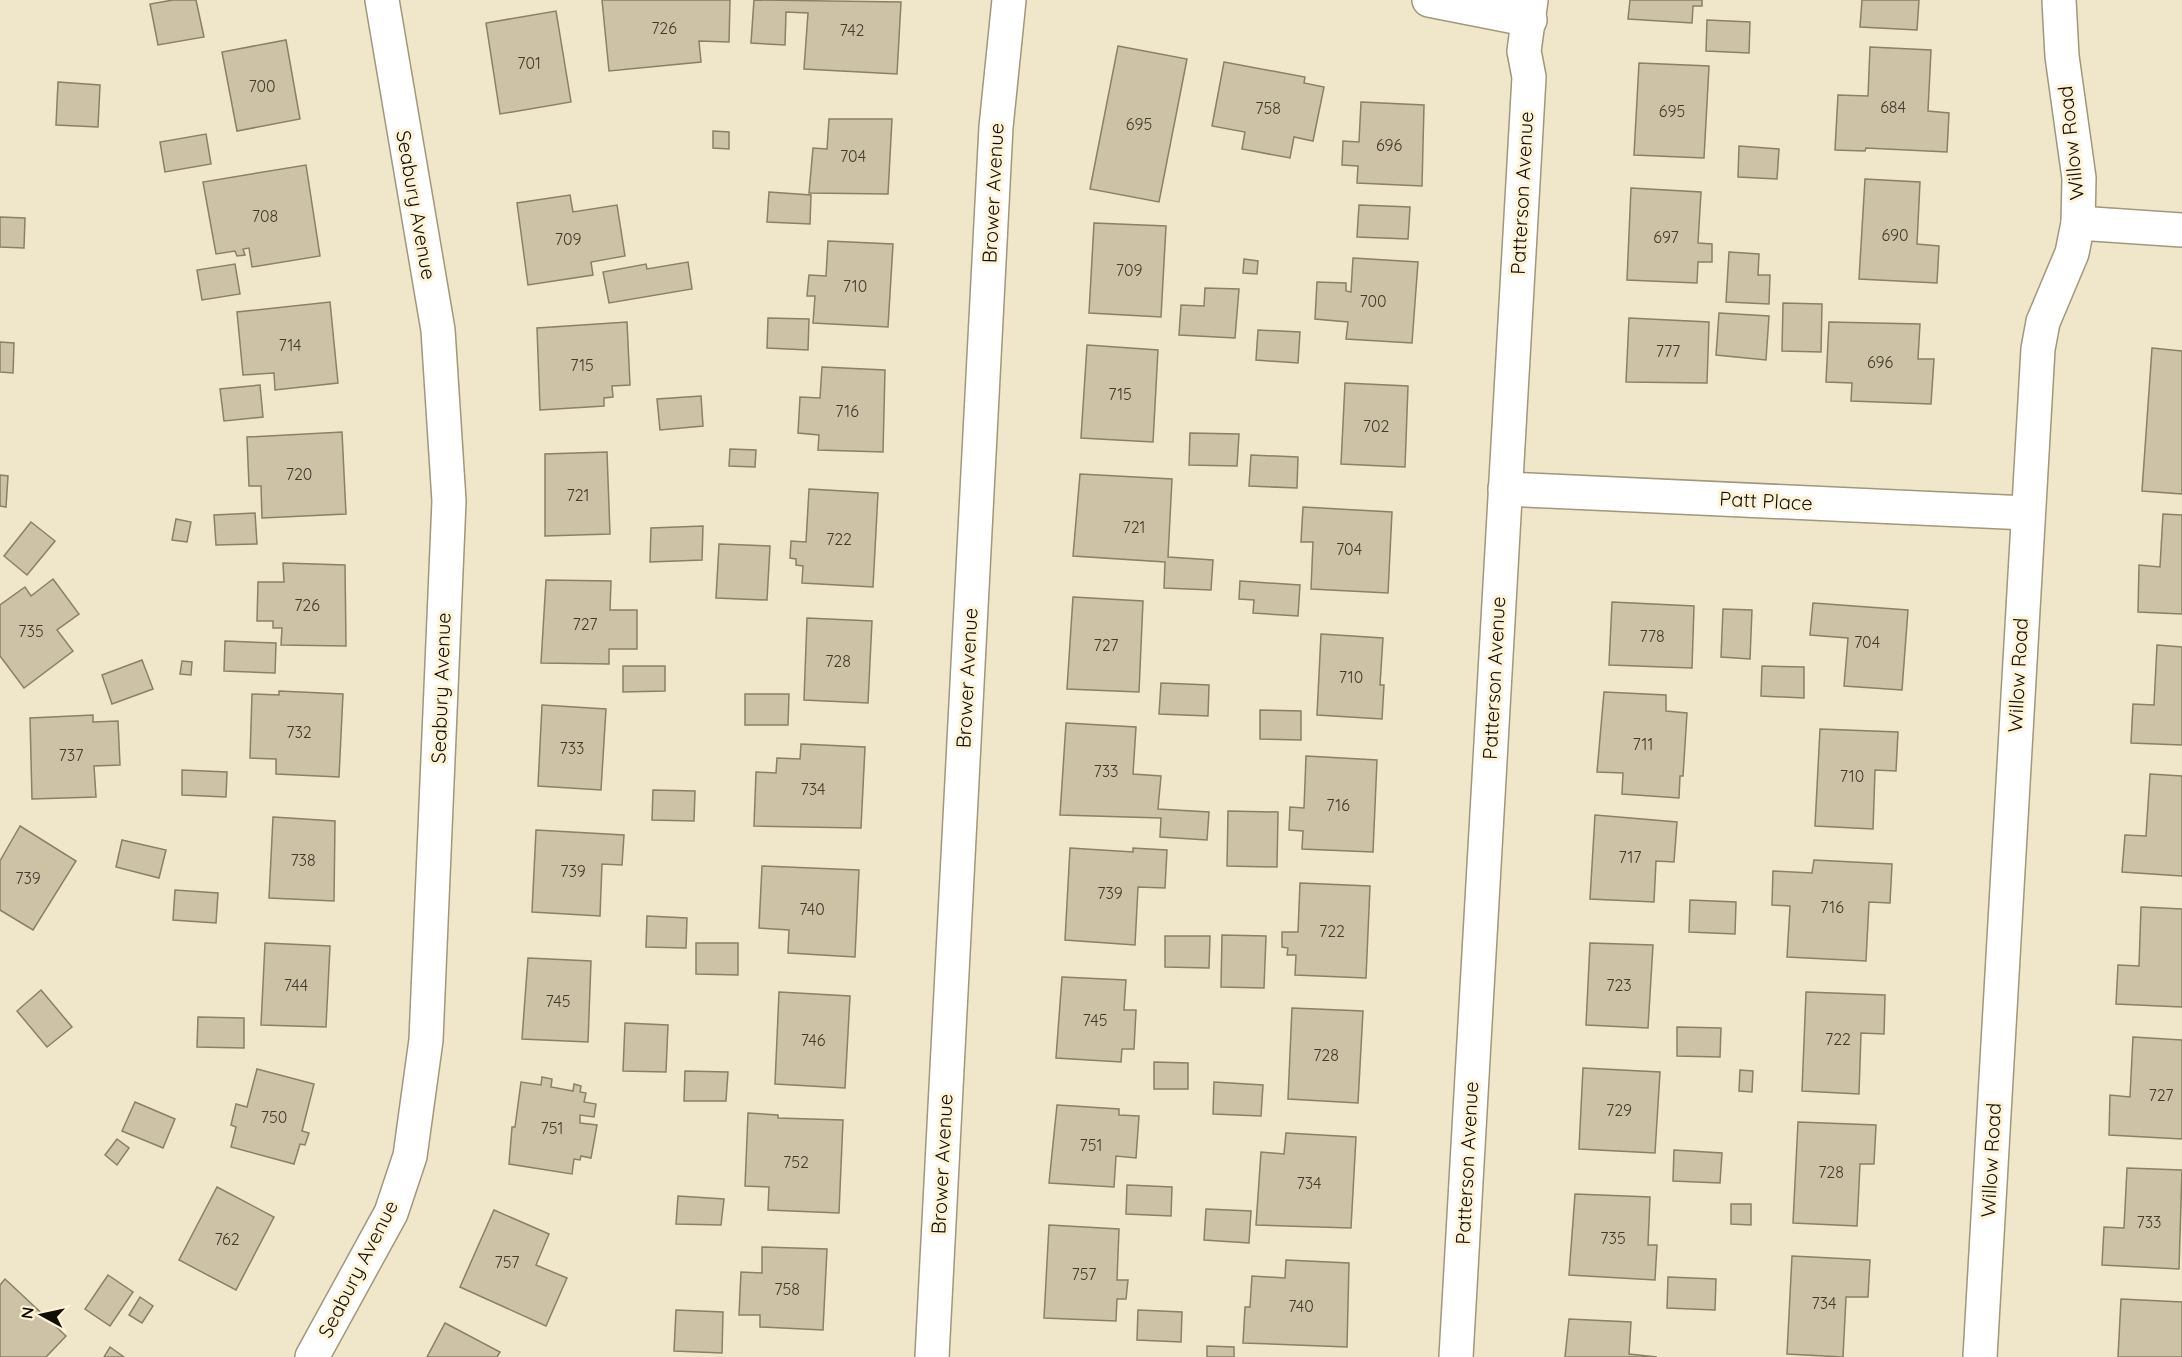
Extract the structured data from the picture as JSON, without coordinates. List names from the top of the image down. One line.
{"streets":{"street":["Willow Road","Brower Avenue","Patterson Avenue","Seabury Avenue","Patt Place"]},"crossings":[["Willow Road","Patt Place"],["Patterson Avenue","Patt Place"]],"house_numbers":["726","742","701","700","684","758","695","695","696","704","708","690","697","709","709","710","700","714","777","696","715","715","716","702","720","721","721","722","704","726","727","735","778","704","727","728","710","732","711","733","737","733","710","734","716","717","738","739","739","739","716","740","722","744","723","745","745","722","746","728","727","729","750","751","751","752","728","734","733","735","762","757","757","758","734","740"],"north":"left"}
